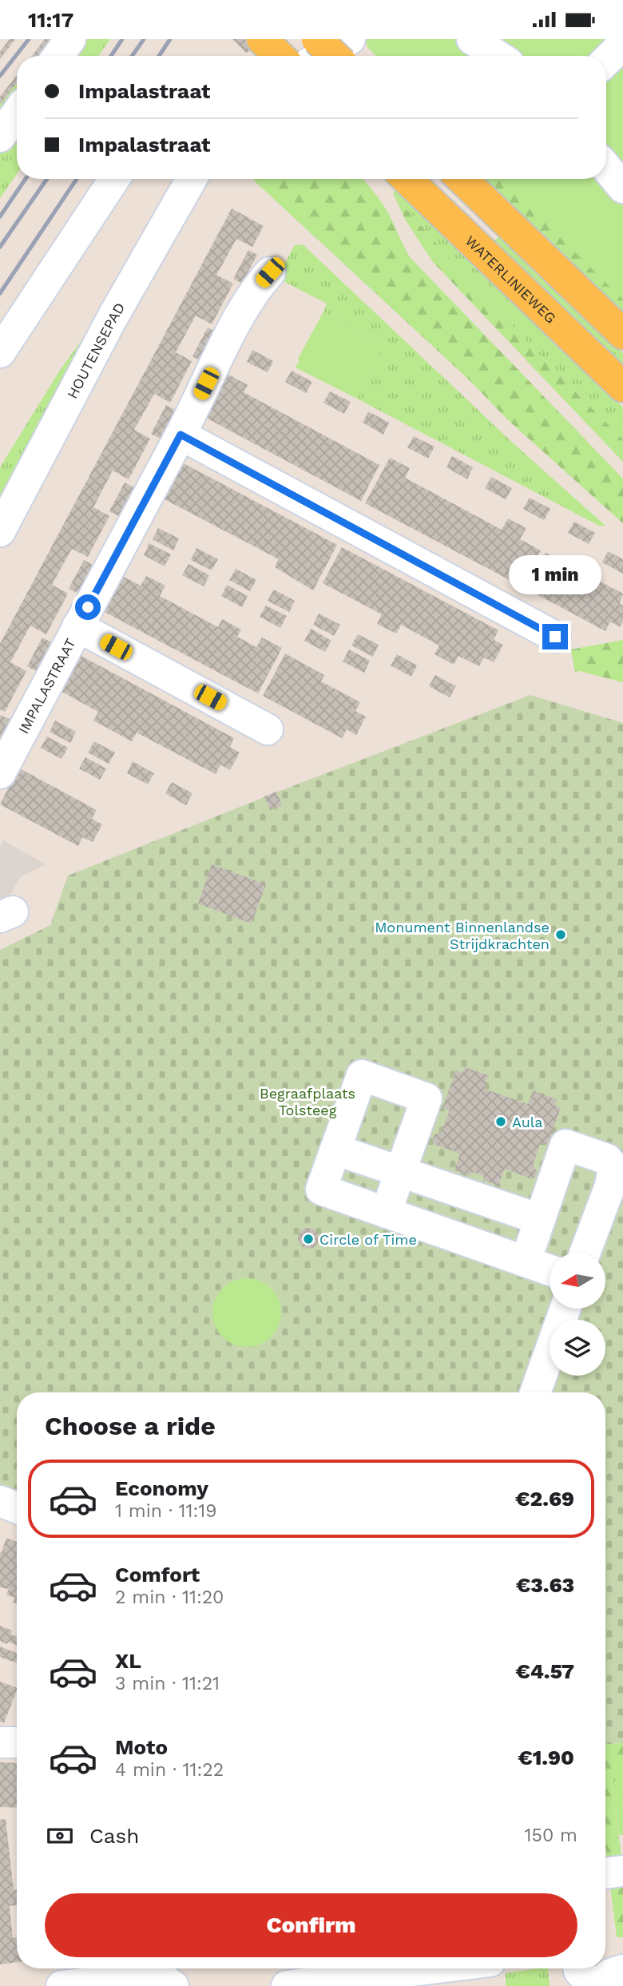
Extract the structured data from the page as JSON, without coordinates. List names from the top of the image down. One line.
{"streets":{"main road":["WATERLINIEWEG"],"street":["HOUTENSEPAD","IMPALASTRAAT"]},"parks":["Begraafplaats Tolsteeg"],"places":["Monument Binnenlandse Strijdkrachten","Aula","Circle of Time"],"north":"left","page":{"status":"11:17","banner":["Impalastraat","Impalastraat"],"bubble":"1 min","heading":"Choose a ride","list":[{"name":"Economy","note":"1 min · 11:19","value":"€2.69"},{"name":"Comfort","note":"2 min · 11:20","value":"€3.63"},{"name":"XL","note":"3 min · 11:21","value":"€4.57"},{"name":"Moto","note":"4 min · 11:22","value":"€1.90"}],"pay":["Cash","150 m"],"buttons":"Confirm"}}
